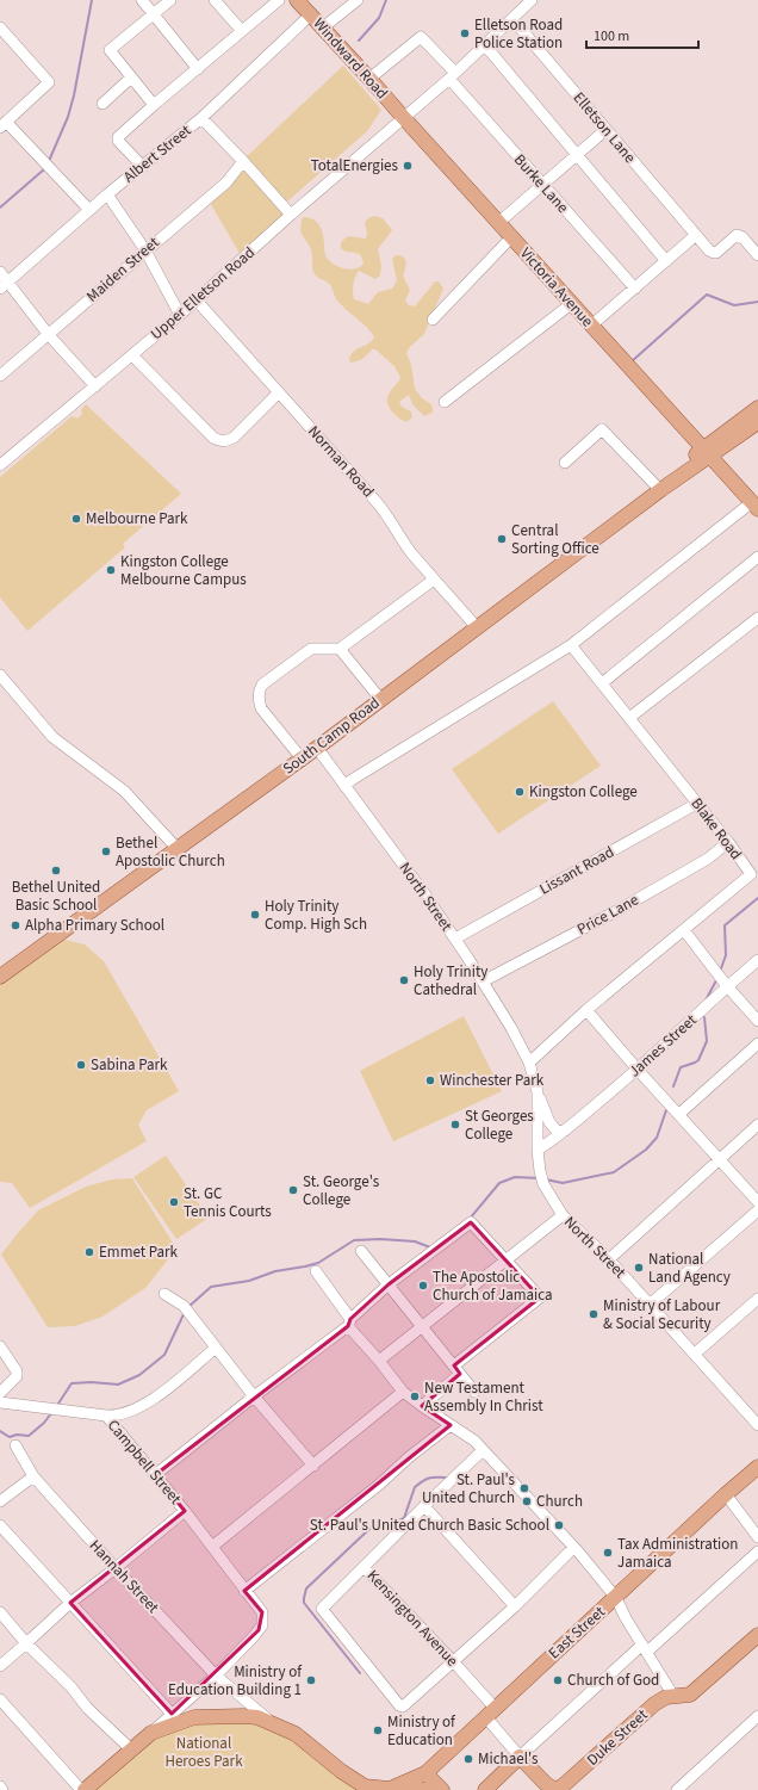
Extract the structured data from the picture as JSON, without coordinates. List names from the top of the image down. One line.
{"streets":{"main road":["Windward Road","Victoria Avenue","South Camp Road","East Street","Duke Street"],"street":["Elletson Lane","Albert Street","Burke Lane","Maiden Street","Upper Elletson Road","Norman Road","Blake Road","Lissant Road","North Street","Price Lane","James Street","Campbell Street","Hannah Street","Kensington Avenue"]},"crossings":[["Windward Road","Albert Street"],["Windward Road","Burke Lane"],["Windward Road","Victoria Avenue"],["Windward Road","Upper Elletson Road"],["Elletson Lane","Upper Elletson Road"],["Burke Lane","Upper Elletson Road"],["Victoria Avenue","Upper Elletson Road"],["Victoria Avenue","South Camp Road"],["Upper Elletson Road","Norman Road"],["Norman Road","South Camp Road"],["South Camp Road","North Street"],["Blake Road","Lissant Road"],["Blake Road","North Street"],["Blake Road","Price Lane"],["Lissant Road","North Street"],["North Street","Price Lane"],["North Street","James Street"],["Campbell Street","Hannah Street"],["Kensington Avenue","East Street"],["Kensington Avenue","Duke Street"]],"parks":["National Heroes Park"],"places":["Elletson Road Police Station","TotalEnergies","Melbourne Park","Central Sorting Office","Kingston College Melbourne Campus","Kingston College","Bethel Apostolic Church","Bethel United Basic School","Holy Trinity Comp. High Sch","Alpha Primary School","Holy Trinity Cathedral","Sabina Park","Winchester Park","St Georges College","St. George's College","St. GC Tennis Courts","Emmet Park","National Land Agency","The Apostolic Church of Jamaica","Ministry of Labour & Social Security","New Testament Assembly In Christ","St. Paul's United Church","Church","St. Paul's United Church Basic School","Tax Administration Jamaica","Ministry of Education Building 1","Church of God","Ministry of Education","Michael's"],"scale_bar":"100 m"}
